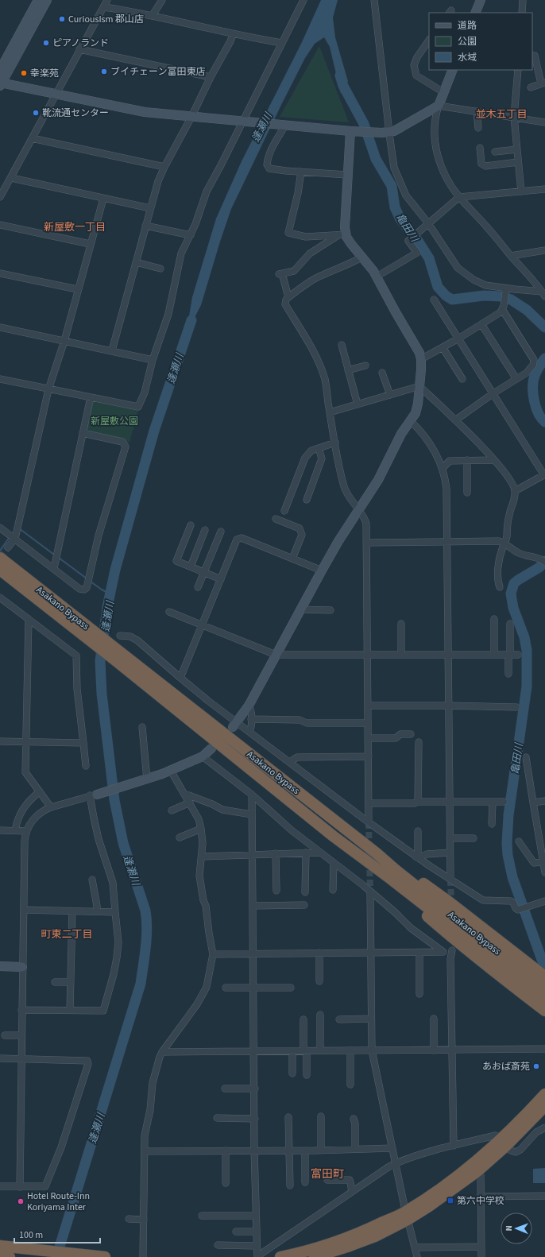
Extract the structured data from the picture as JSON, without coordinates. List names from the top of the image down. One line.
{"streets":{"highway":["Asakano Bypass"]},"districts":["並木五丁目","新屋敷一丁目","町東二丁目","富田町"],"water":["逢瀬川","亀田川"],"parks":["新屋敷公園"],"places":{"other":["CuriousIsm 郡山店","ピアノランド","ブイチェーン富田東店","幸楽苑","靴流通センター","あおば斎苑","Hotel Route-Inn Koriyama Inter"],"transit":["第六中学校"]},"legend":["道路","公園","水域"],"scale_bar":"100 m","north":"left"}
